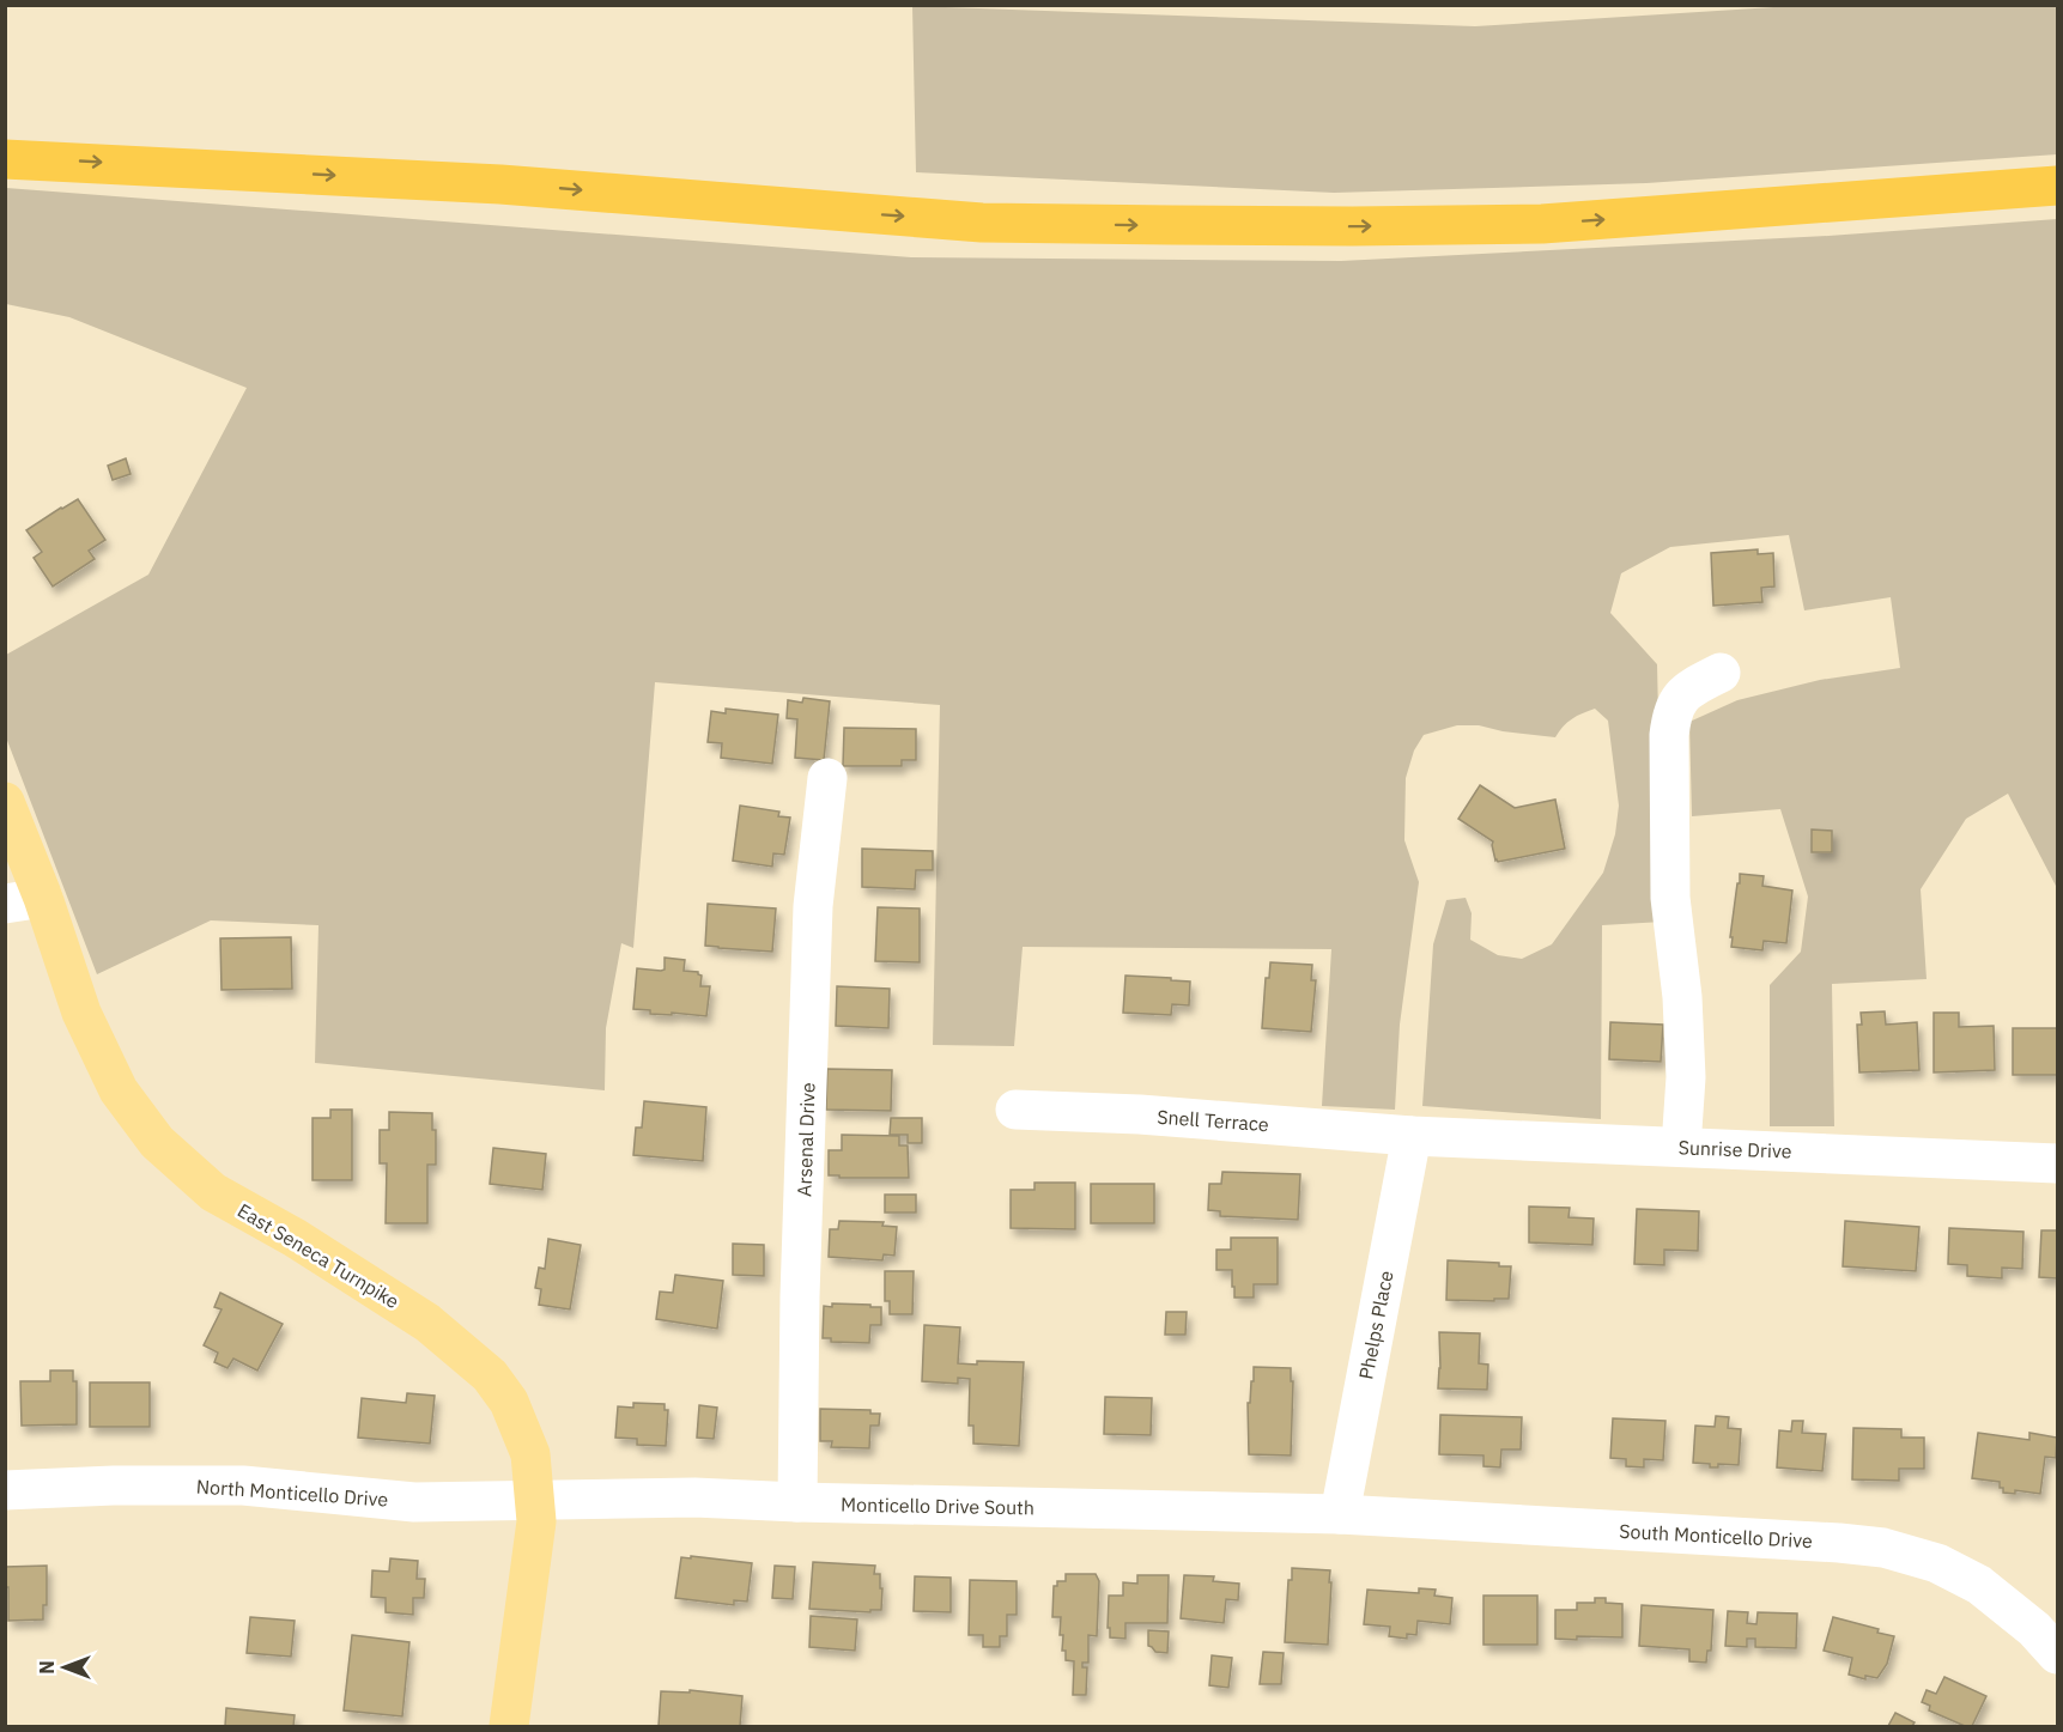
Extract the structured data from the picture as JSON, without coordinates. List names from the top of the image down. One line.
{"streets":{"main road":["East Seneca Turnpike"],"street":["Snell Terrace","Arsenal Drive","Sunrise Drive","Phelps Place","North Monticello Drive","Monticello Drive South","South Monticello Drive"]},"crossings":[["Snell Terrace","Sunrise Drive"],["Snell Terrace","Phelps Place"],["Arsenal Drive","Monticello Drive South"],["Sunrise Drive","Phelps Place"],["East Seneca Turnpike","North Monticello Drive"],["East Seneca Turnpike","Monticello Drive South"],["Phelps Place","Monticello Drive South"],["Phelps Place","South Monticello Drive"],["North Monticello Drive","Monticello Drive South"],["Monticello Drive South","South Monticello Drive"]],"north":"left"}
